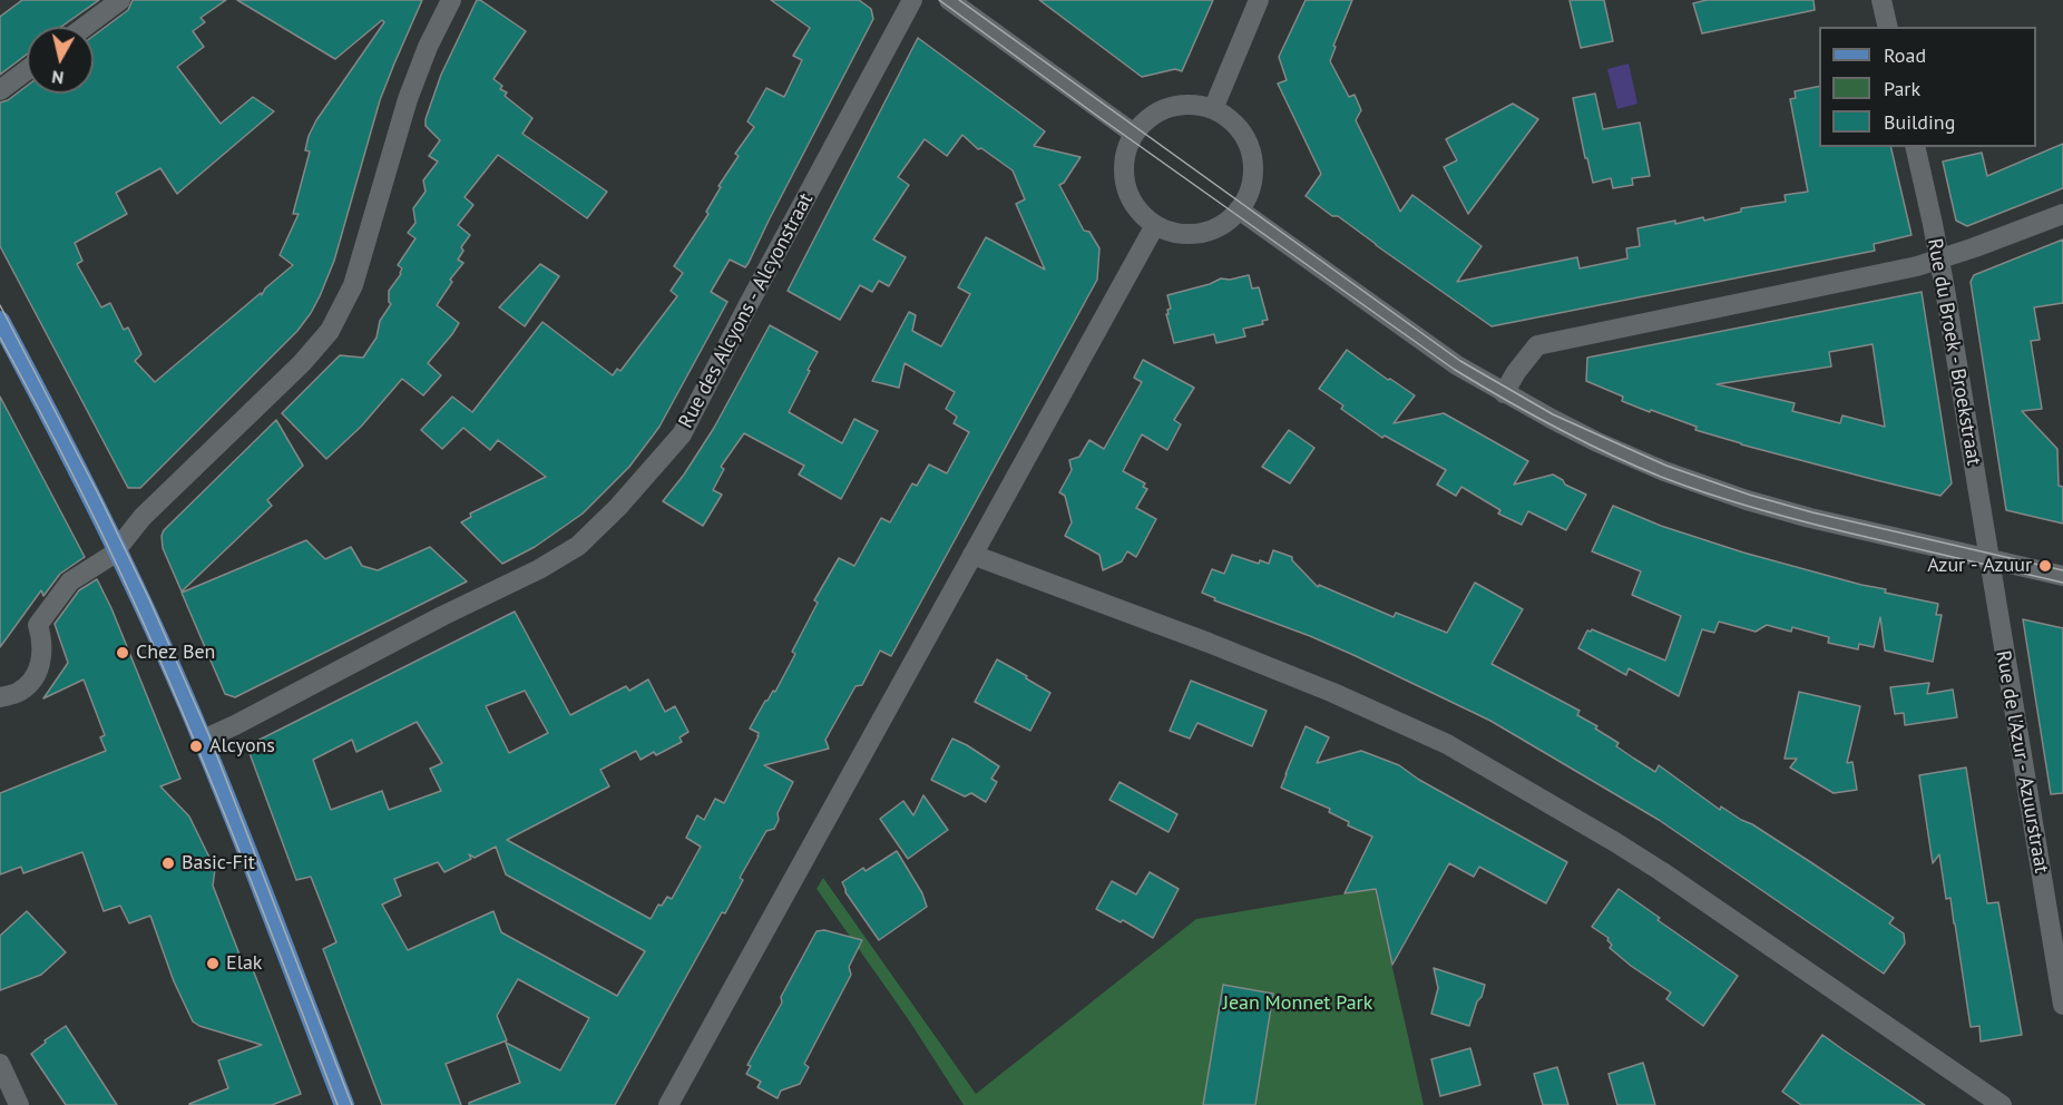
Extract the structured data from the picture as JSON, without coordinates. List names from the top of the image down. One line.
{"streets":{"street":["Rue des Alcyons - Alcyonstraat","Rue du Broek - Broekstraat","Rue de l'Azur - Azuurstraat"]},"crossings":[["Rue du Broek - Broekstraat","Rue de l'Azur - Azuurstraat"]],"parks":["Jean Monnet Park"],"places":["Azur - Azuur","Chez Ben","Alcyons","Basic-Fit","Elak"],"legend":["Road","Park","Building"],"north":"bottom"}
